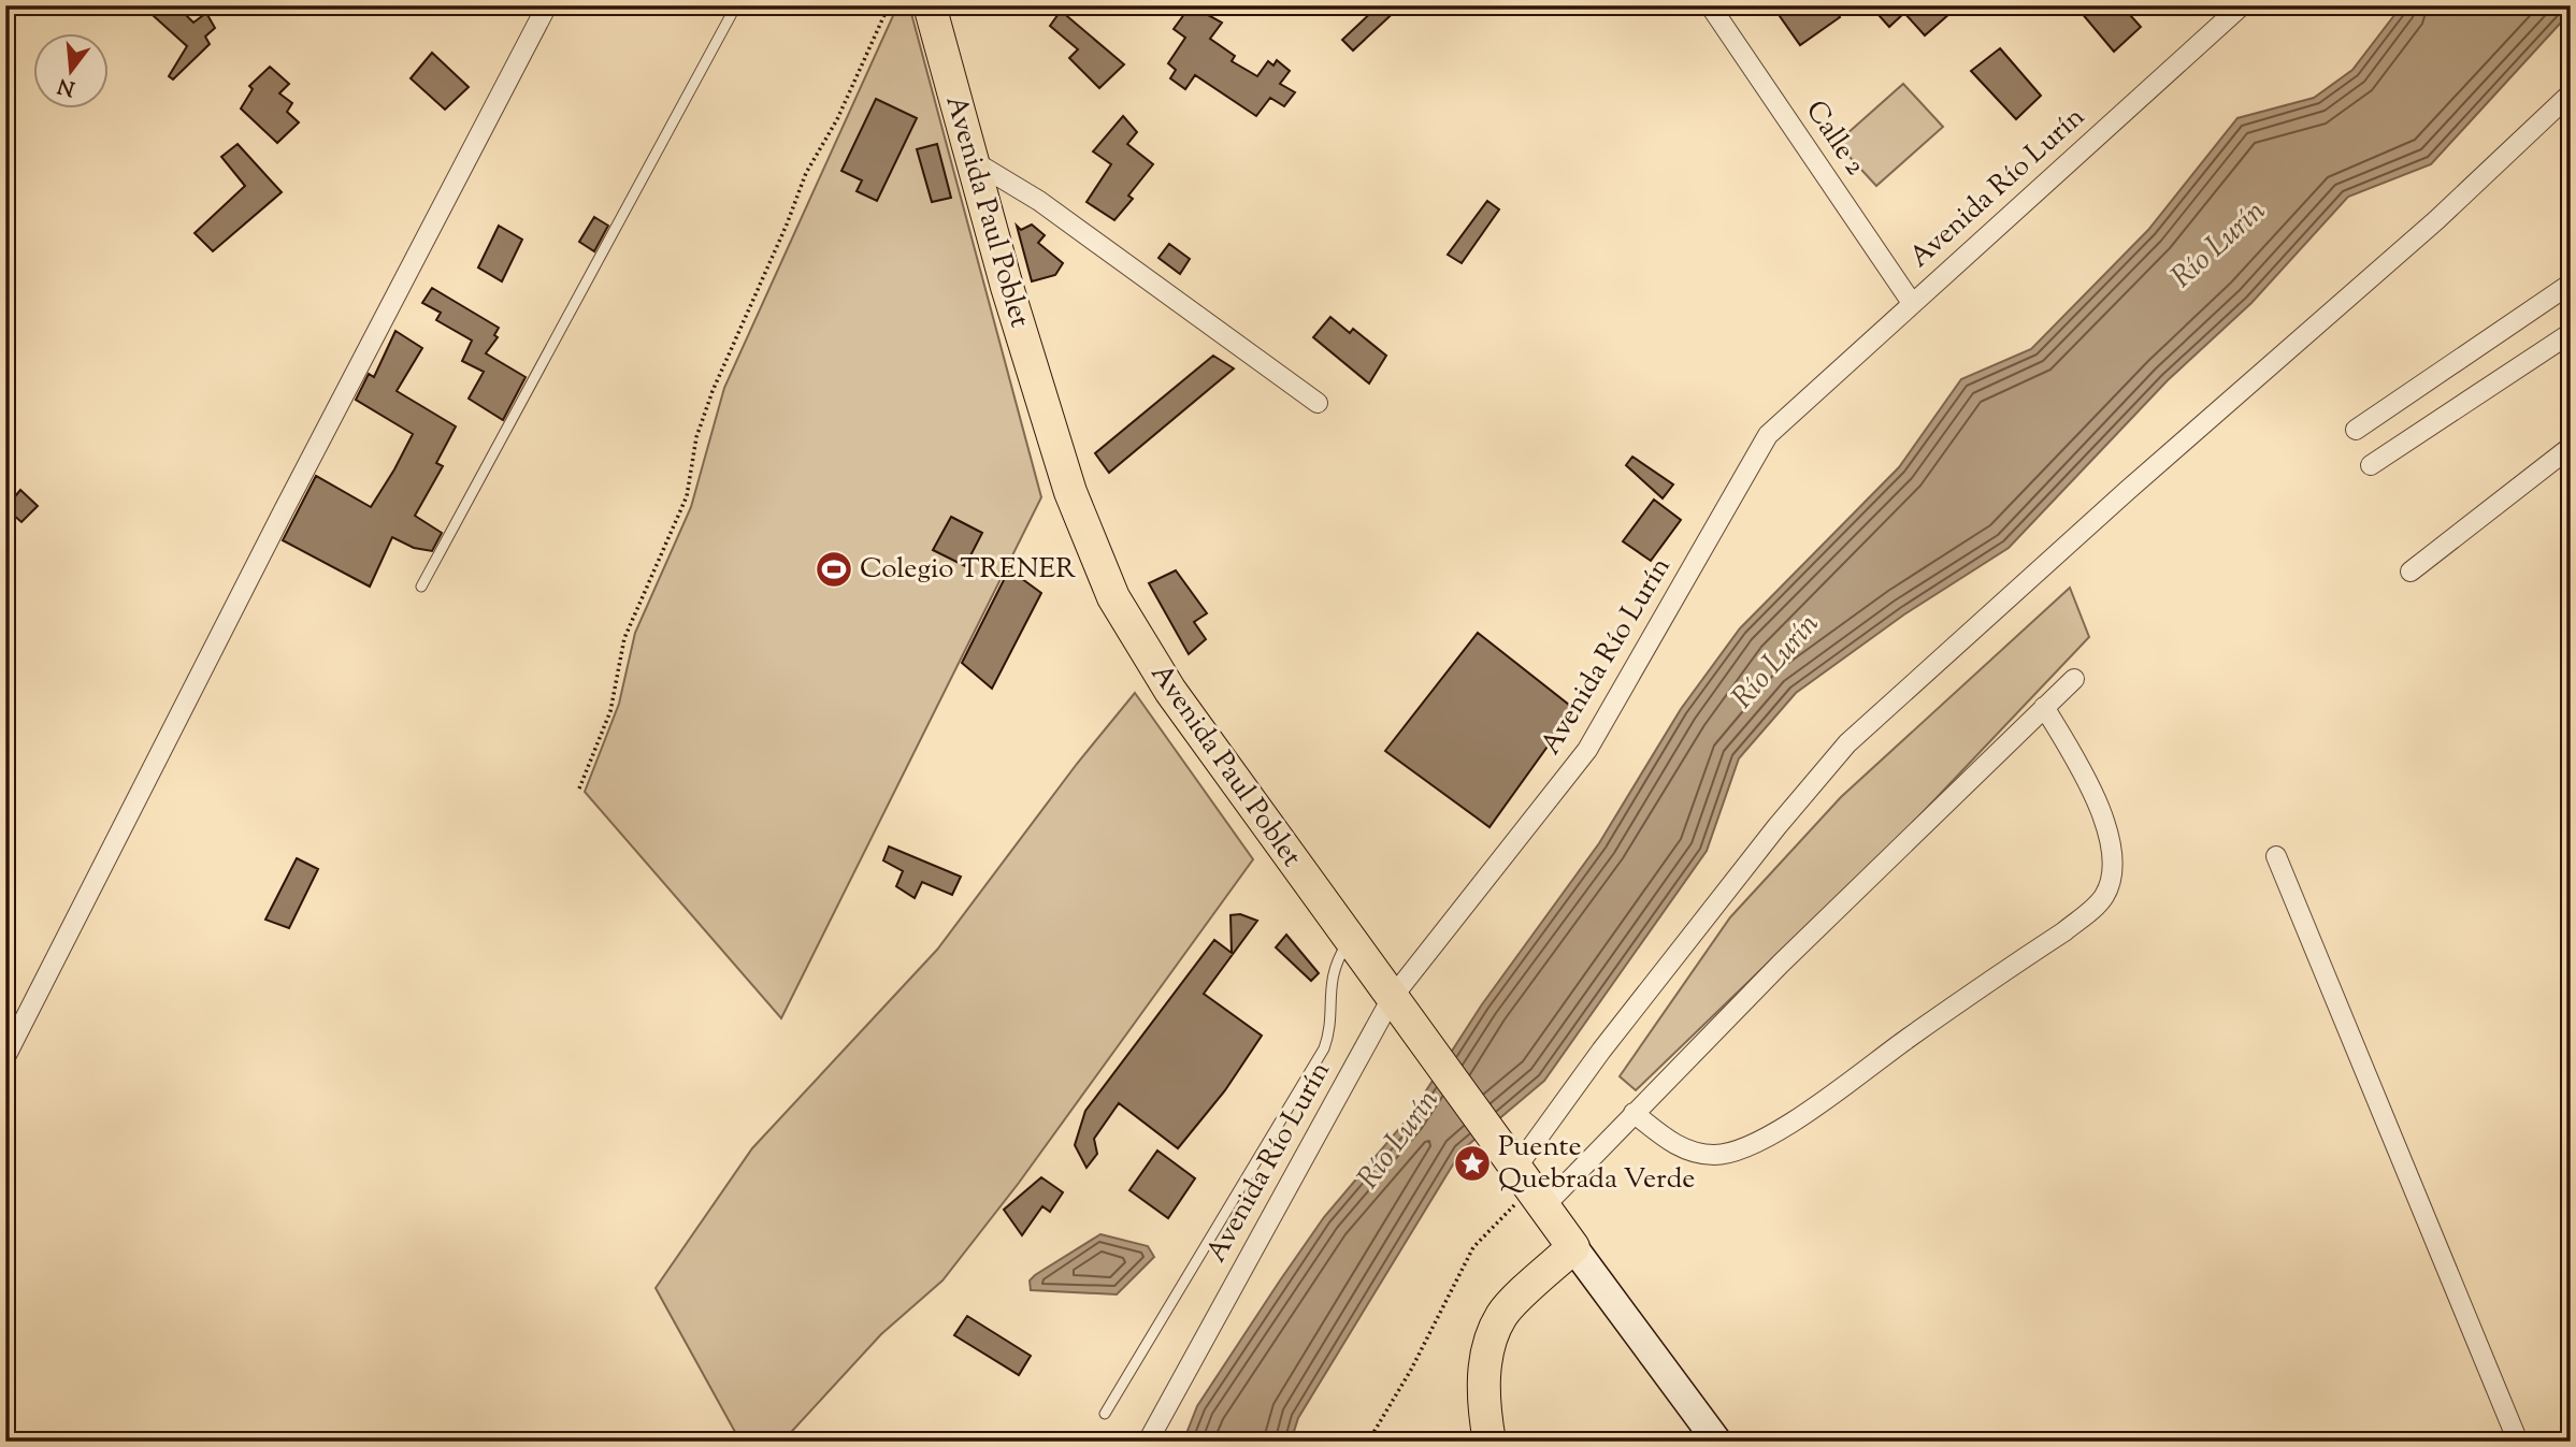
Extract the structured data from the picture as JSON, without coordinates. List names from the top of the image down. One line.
{"streets":{"main road":["Avenida Paul Poblet"],"street":["Calle 2","Avenida Río Lurín"]},"crossings":[["Calle 2","Avenida Río Lurín"],["Avenida Río Lurín","Avenida Paul Poblet"]],"water":["Río Lurín"],"places":{"sports":["Colegio TRENER"],"place":["Puente Quebrada Verde"]},"north":"bottom"}
